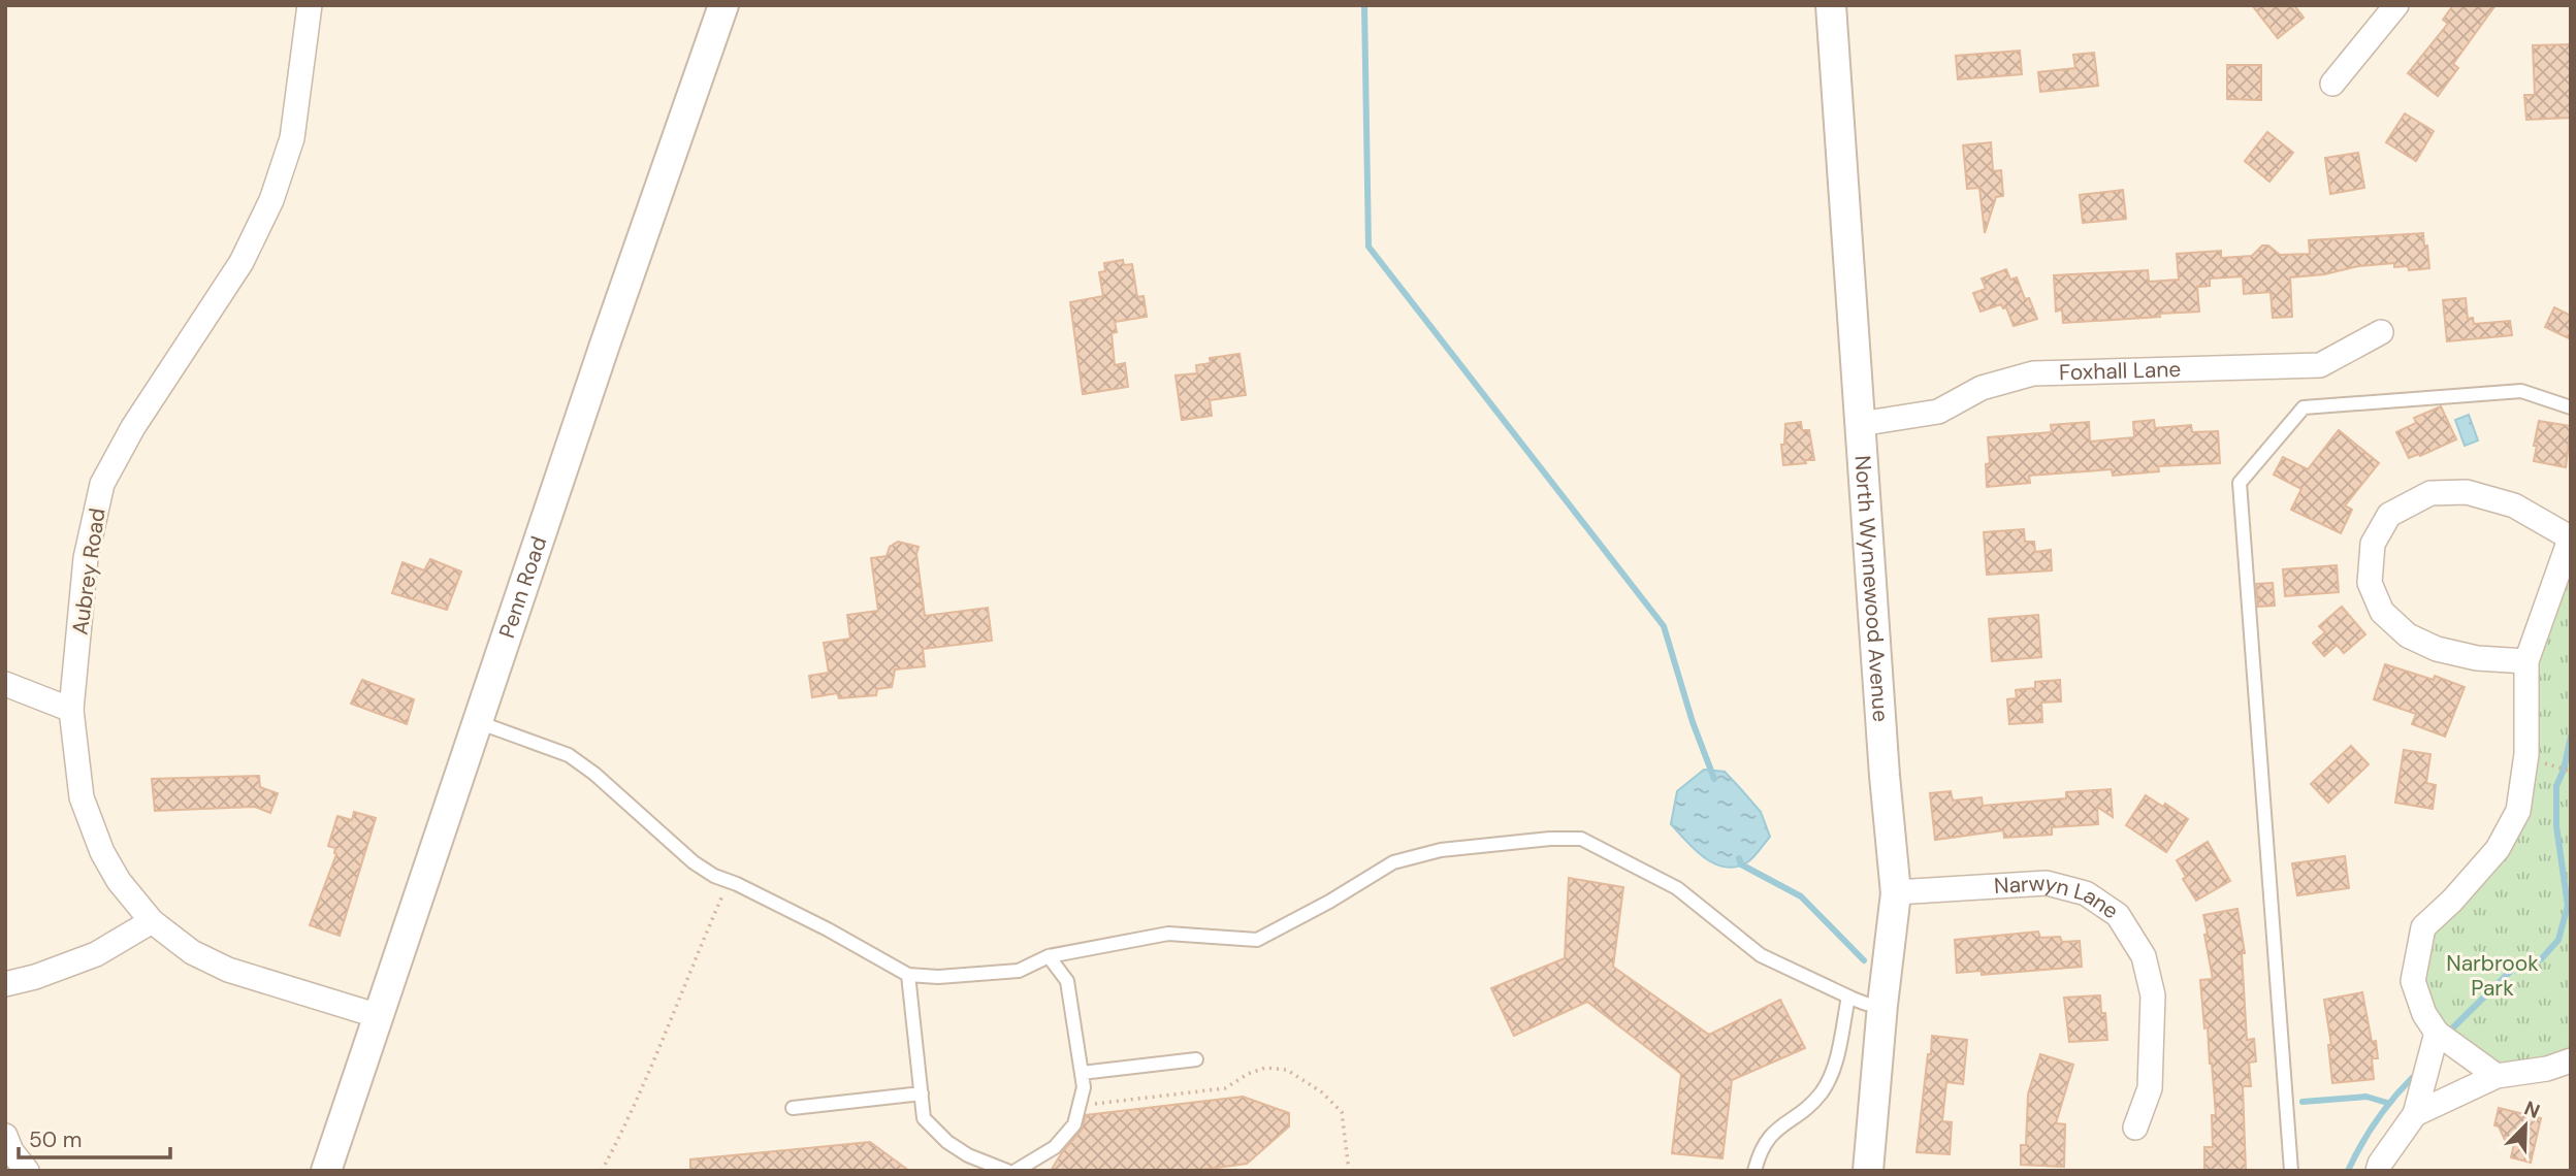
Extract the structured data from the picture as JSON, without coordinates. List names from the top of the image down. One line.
{"streets":{"street":["Foxhall Lane","Aubrey Road","Penn Road","North Wynnewood Avenue","Narwyn Lane"]},"crossings":[["Foxhall Lane","North Wynnewood Avenue"],["Aubrey Road","Penn Road"],["North Wynnewood Avenue","Narwyn Lane"]],"parks":["Narbrook Park"],"scale_bar":"50 m","north":"top right"}
